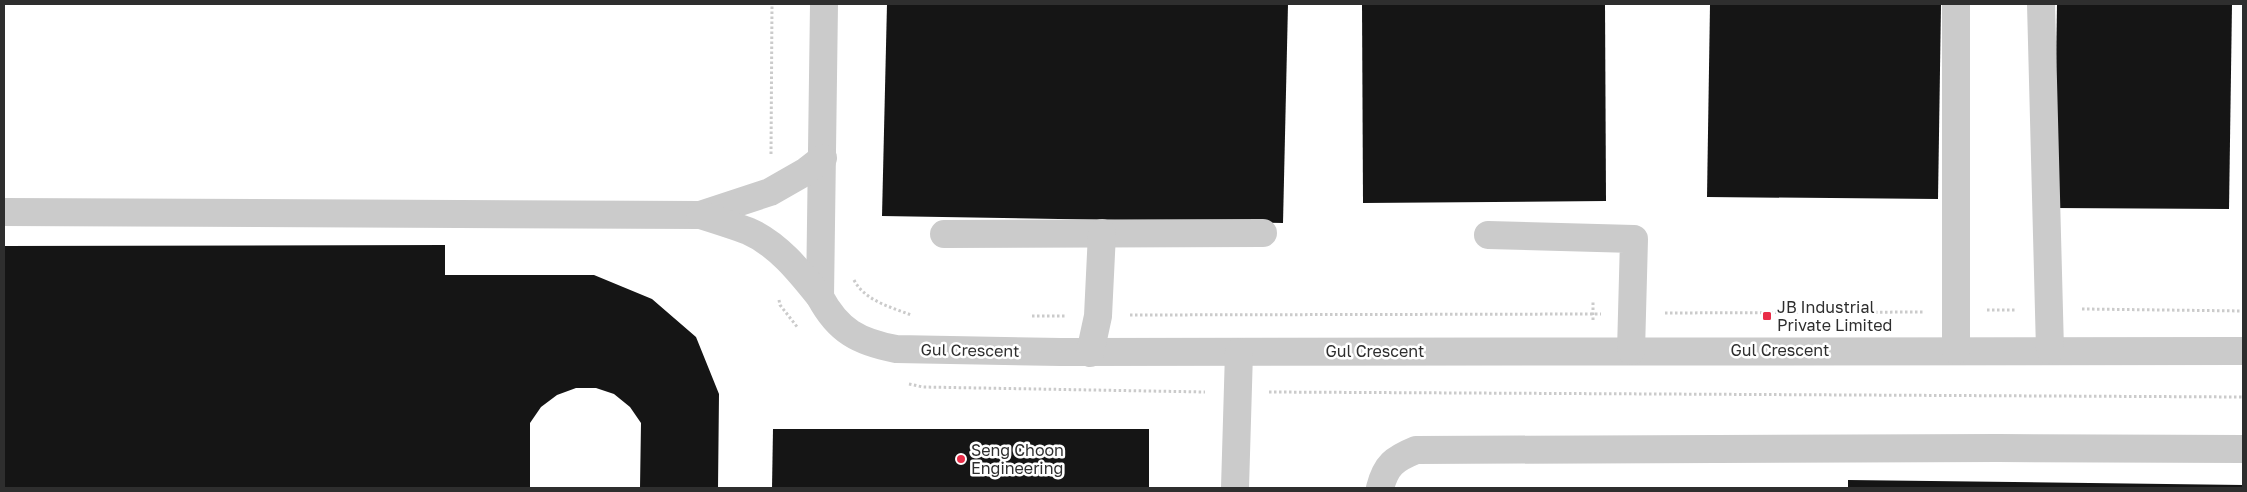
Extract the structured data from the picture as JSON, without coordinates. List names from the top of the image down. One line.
{"streets":{"street":["Gul Crescent"]},"places":{"transit":["JB Industrial Private Limited"],"other":["Seng Choon Engineering"]}}
